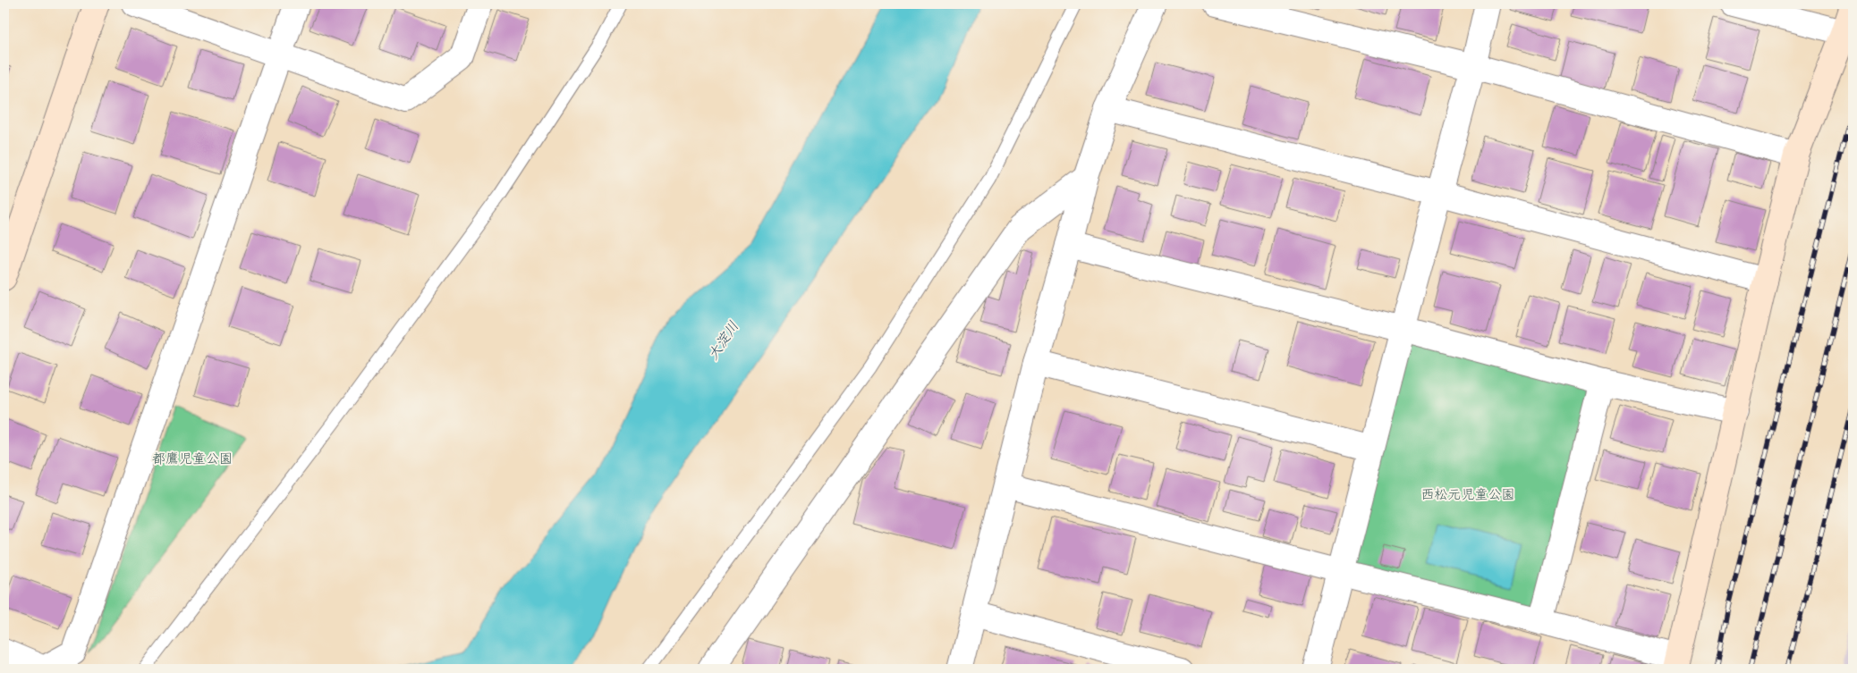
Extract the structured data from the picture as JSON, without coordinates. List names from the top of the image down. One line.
{"water":["大淀川"],"parks":["都鷹児童公園","西松元児童公園"]}
